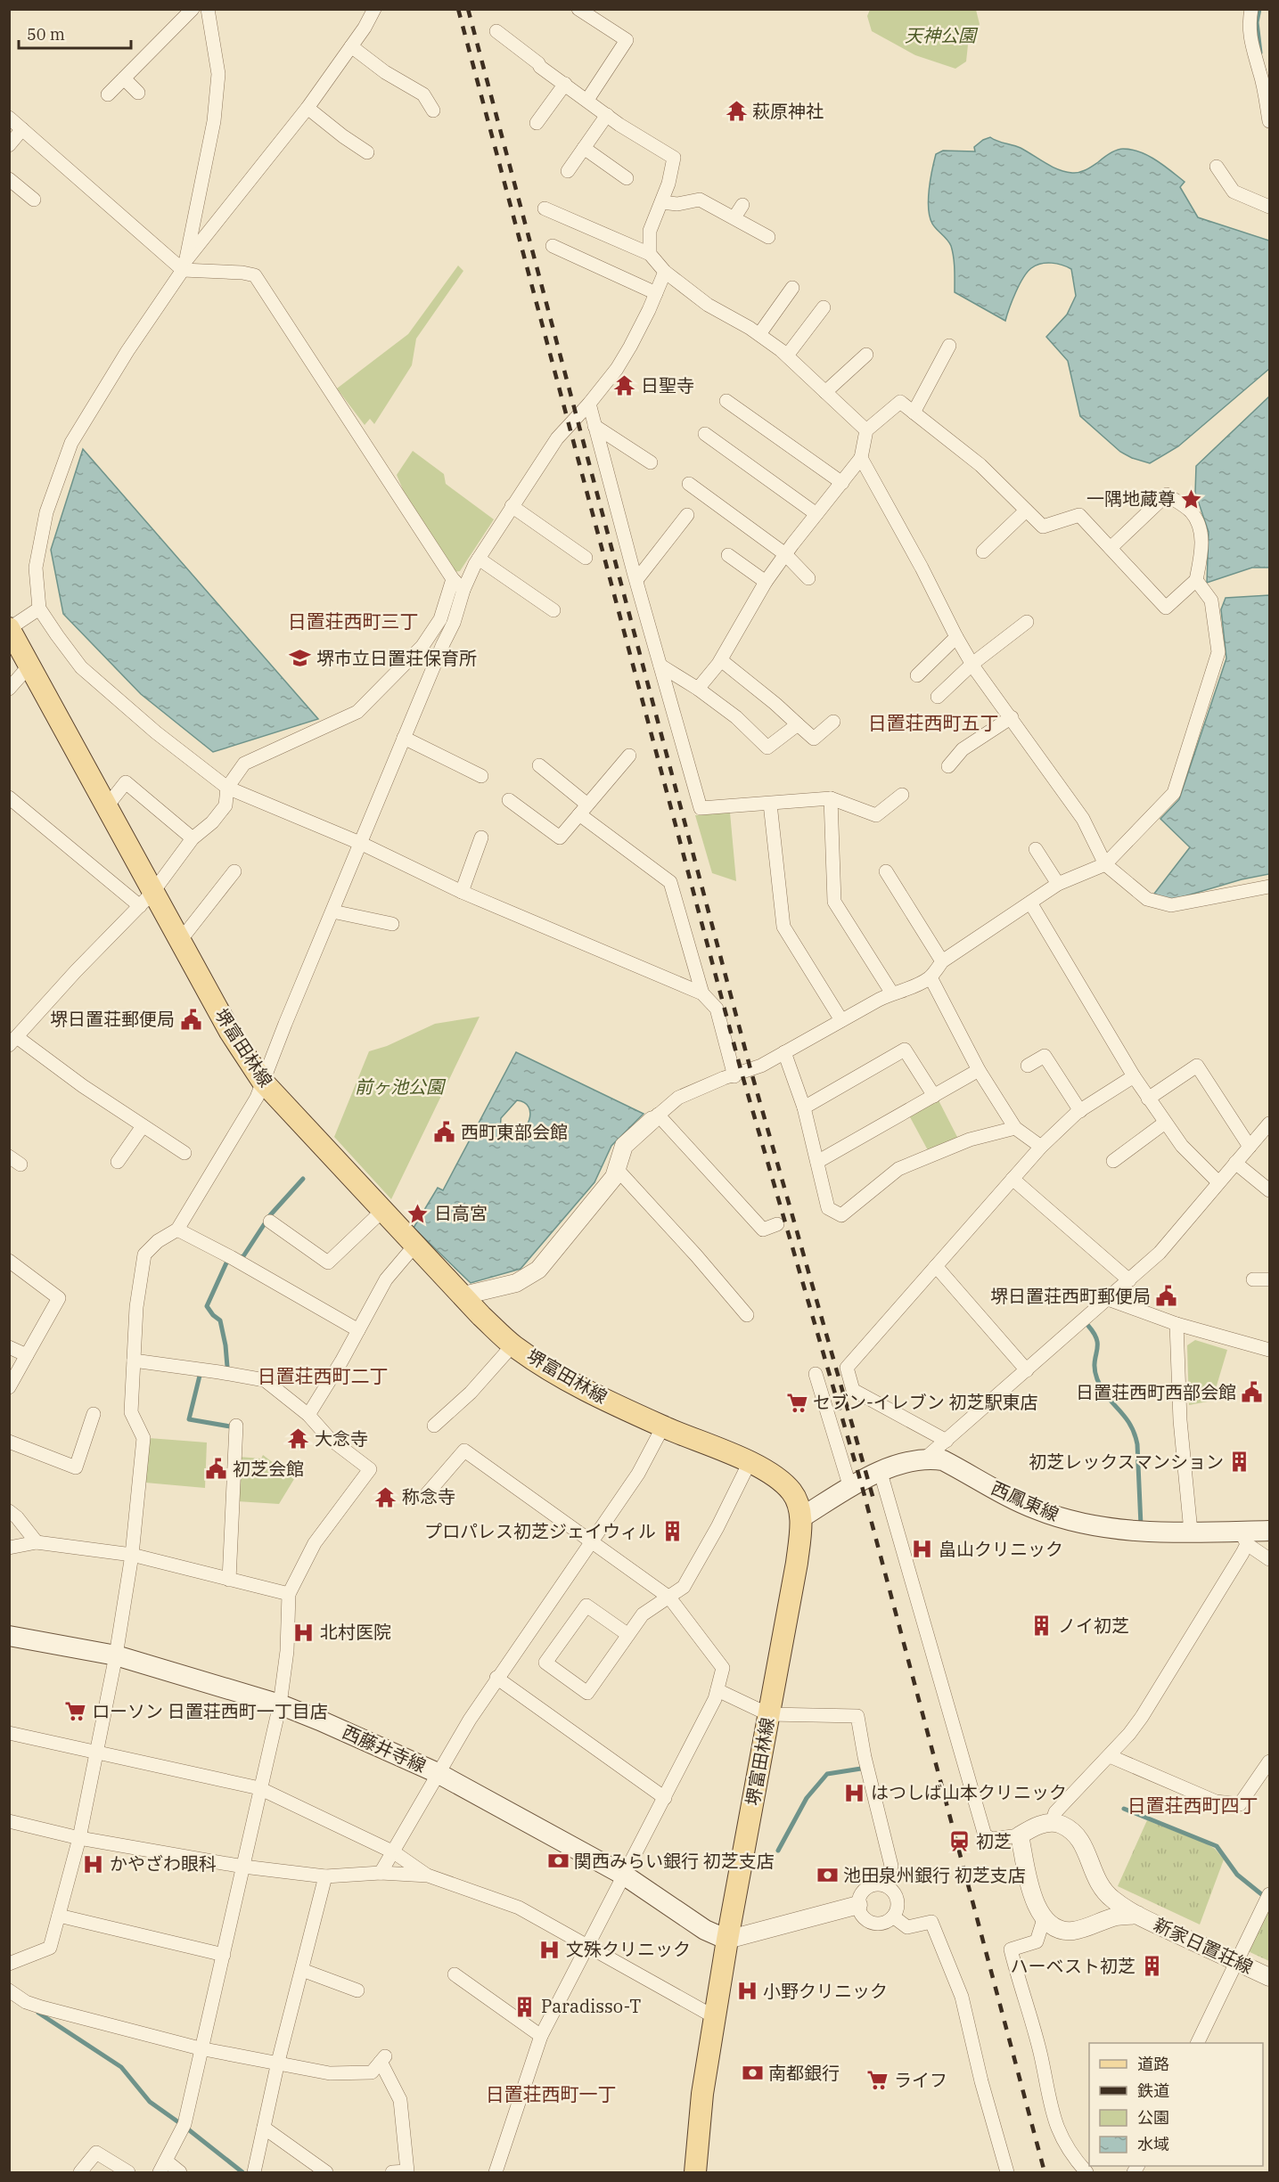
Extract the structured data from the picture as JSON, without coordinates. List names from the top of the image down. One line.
{"streets":{"main road":["堺富田林線","西鳳東線","西藤井寺線"],"street":["新家日置荘線"]},"crossings":[["堺富田林線","西藤井寺線"]],"districts":["日置荘西町三丁","日置荘西町五丁","日置荘西町二丁","日置荘西町四丁","日置荘西町一丁"],"parks":["天神公園","前ヶ池公園"],"places":{"temple":["萩原神社","日聖寺","大念寺","称念寺"],"place":["一隅地蔵尊","日高宮"],"school or university":["堺市立日置荘保育所"],"public building":["堺日置荘郵便局","西町東部会館","堺日置荘西町郵便局","日置荘西町西部会館","初芝会館"],"supermarket":["セブン-イレブン 初芝駅東店","ローソン 日置荘西町一丁目店","ライフ"],"building":["初芝レックスマンション","プロパレス初芝ジェイウィル","ノイ初芝","ハーベスト初芝","Paradisso-T"],"hospital":["畠山クリニック","北村医院","はつしば山本クリニック","かやざわ眼科","文殊クリニック","小野クリニック"],"station":["初芝"],"bank":["関西みらい銀行 初芝支店","池田泉州銀行 初芝支店","南都銀行"]},"legend":["道路","鉄道","公園","水域"],"scale_bar":"50 m"}
